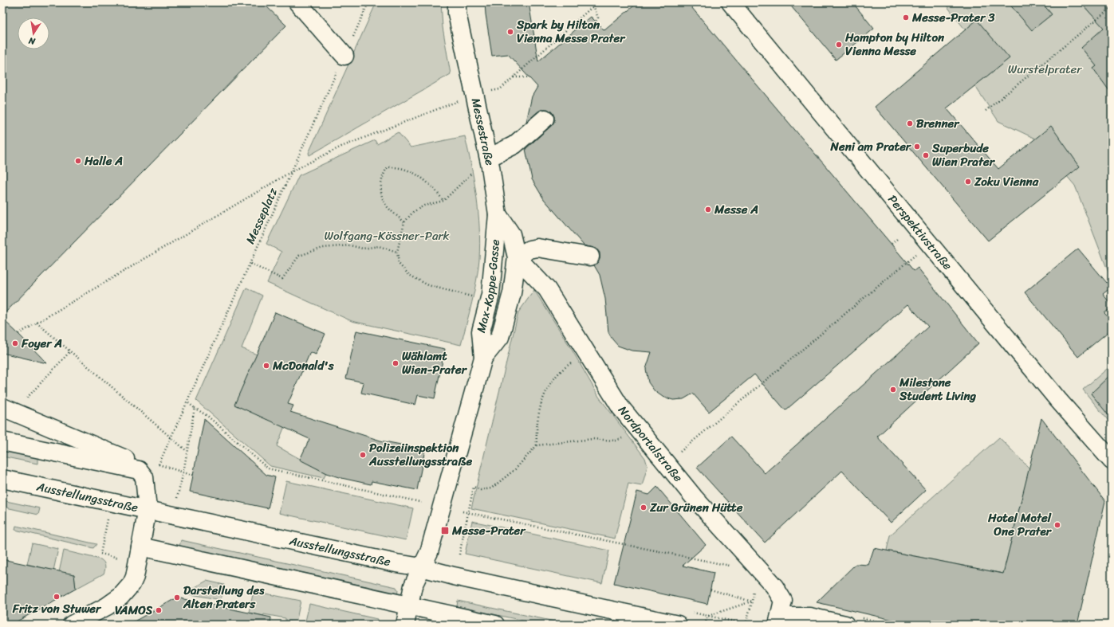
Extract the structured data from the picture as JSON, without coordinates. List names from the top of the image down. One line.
{"streets":{"street":["Messestraße","Perspektivstraße","Max-Koppe-Gasse","Nordportalstraße","Ausstellungsstraße"],"path":["Messeplatz"]},"crossings":[["Messestraße","Max-Koppe-Gasse"],["Messestraße","Nordportalstraße"],["Max-Koppe-Gasse","Nordportalstraße"],["Max-Koppe-Gasse","Ausstellungsstraße"]],"parks":["Wurstelprater","Wolfgang-Kössner-Park"],"places":{"other":["Messe-Prater 3","Spark by Hilton Vienna Messe Prater","Hampton by Hilton Vienna Messe","Brenner","Neni am Prater","Superbude Wien Prater","Halle A","Zoku Vienna","Messe A","Foyer A","Wählamt Wien-Prater","McDonald's","Milestone Student Living","Polizeiinspektion Ausstellungsstraße","Zur Grünen Hütte","Hotel Motel One Prater","Fritz von Stuwer","Darstellung des Alten Praters","VAMOS"],"transit":["Messe-Prater"]},"north":"bottom"}
